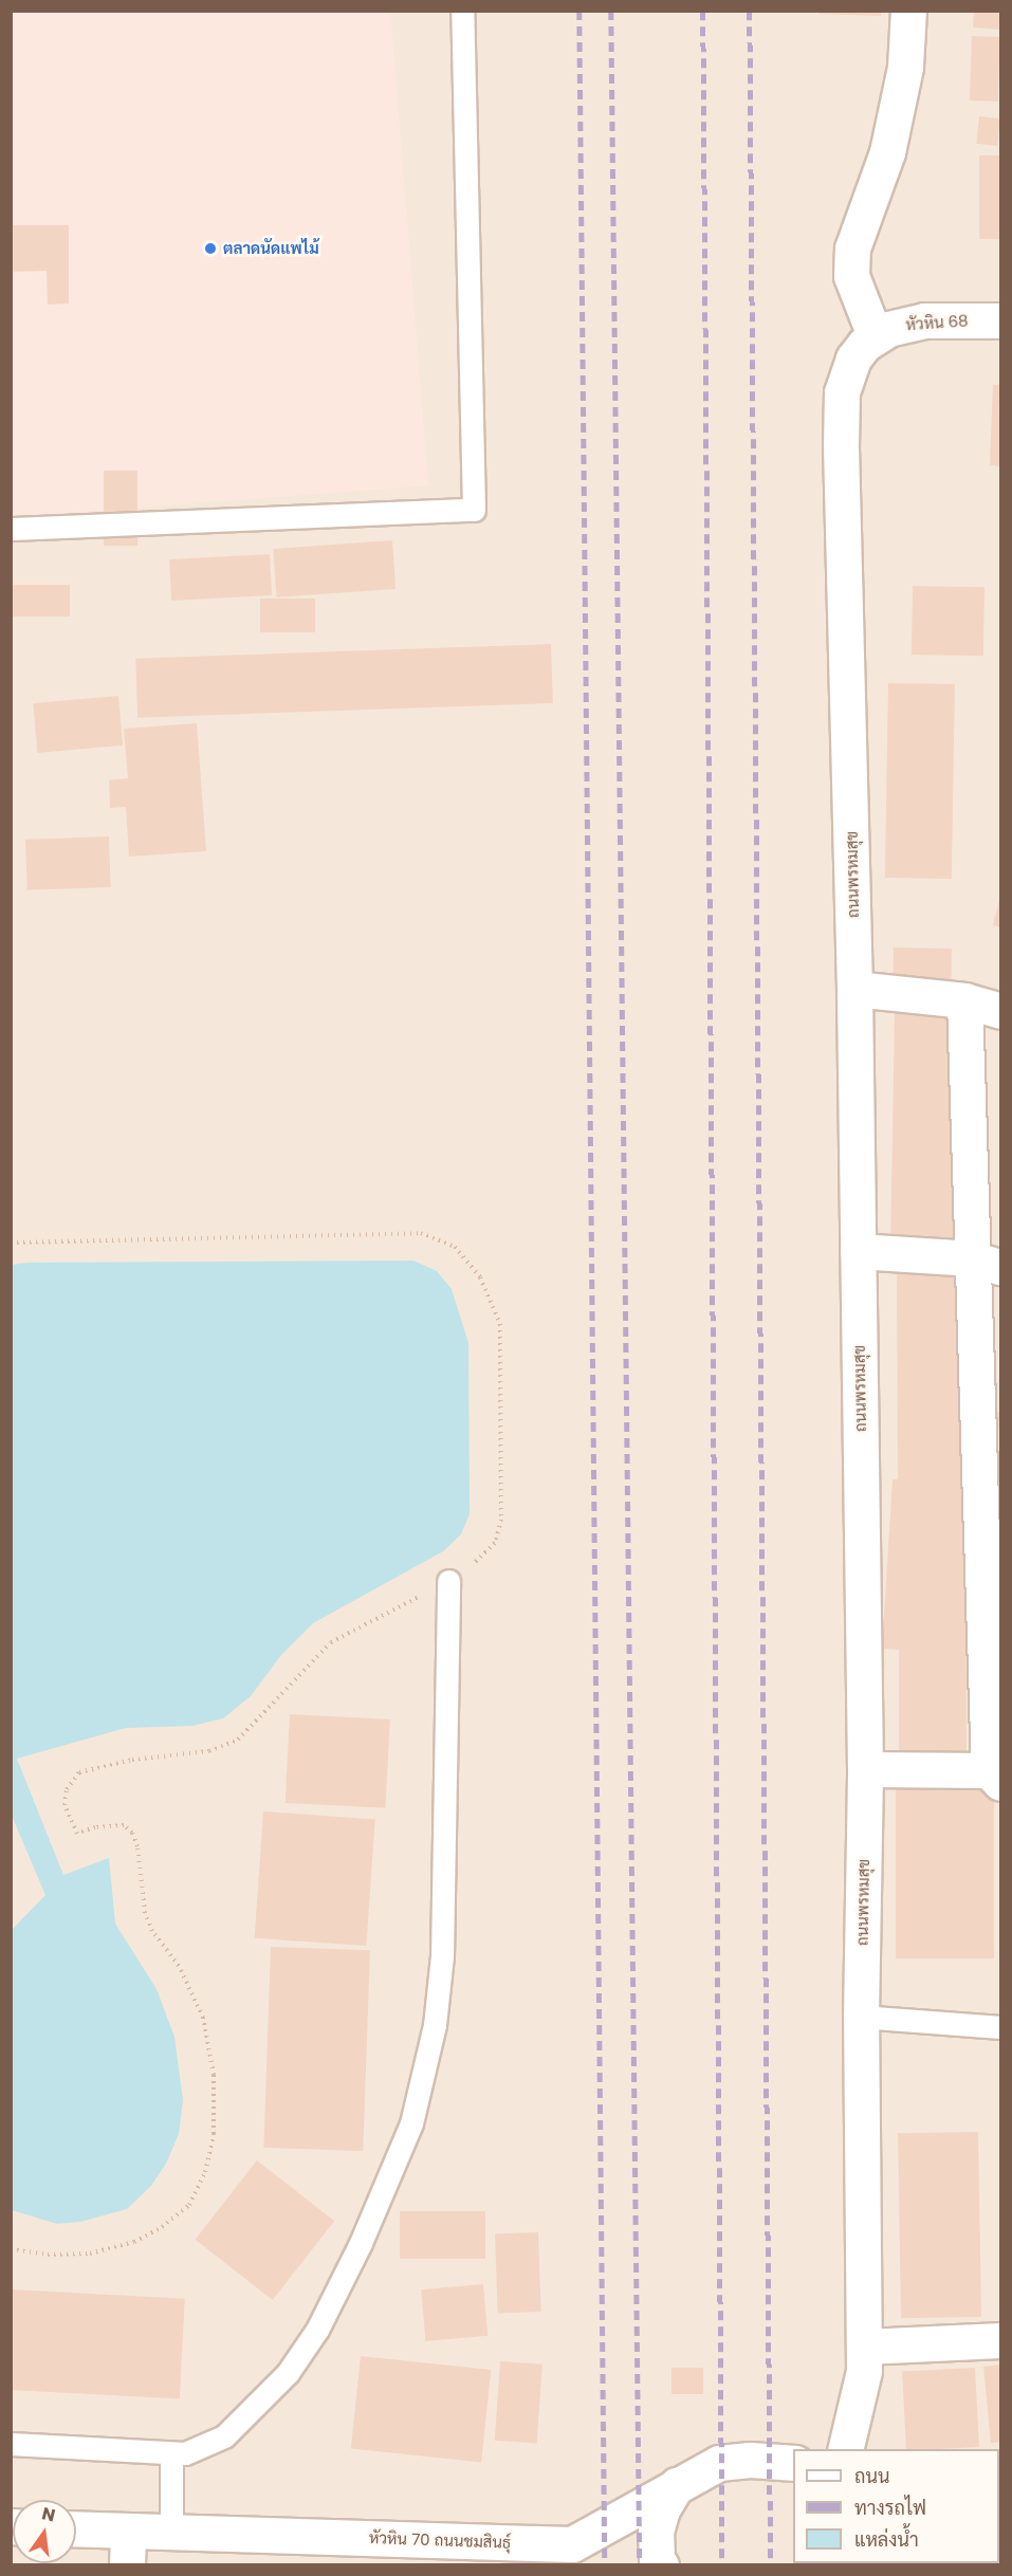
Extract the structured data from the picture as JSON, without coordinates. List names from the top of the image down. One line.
{"streets":{"street":["หัวหิน 68","ถนนพรหมสุข","หัวหิน 70 ถนนชมสินธุ์"]},"crossings":[["หัวหิน 68","ถนนพรหมสุข"]],"places":["ตลาดนัดแพไม้"],"legend":["ถนน","ทางรถไฟ","แหล่งน้ำ"],"north":"top"}
